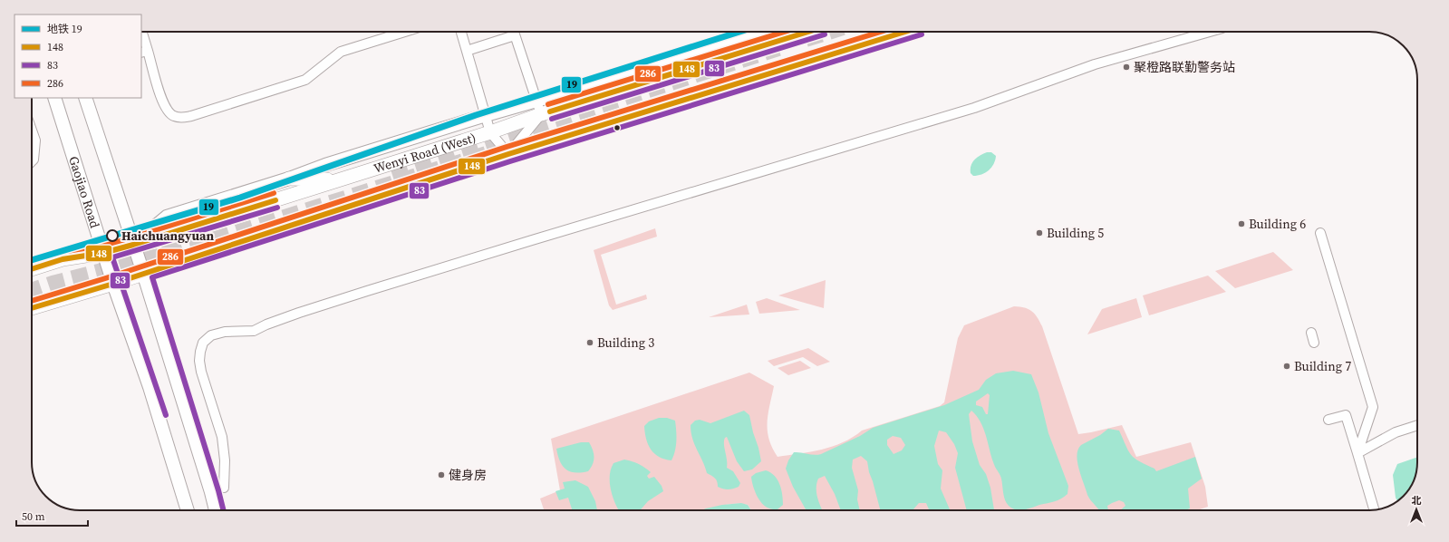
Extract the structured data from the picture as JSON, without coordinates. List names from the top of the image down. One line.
{"streets":{"main road":["Wenyi Road (West)","Gaojiao Road"]},"crossings":[["Wenyi Road (West)","Gaojiao Road"]],"places":["聚橙路联勤警务站","Building 6","Building 5","Haichuangyuan","Building 3","Building 7","健身房"],"lines":["metro line 19","transit line 148","transit line 286","transit line 83"],"legend":["地铁 19","148","83","286"],"scale_bar":"50 m","north":"top"}
